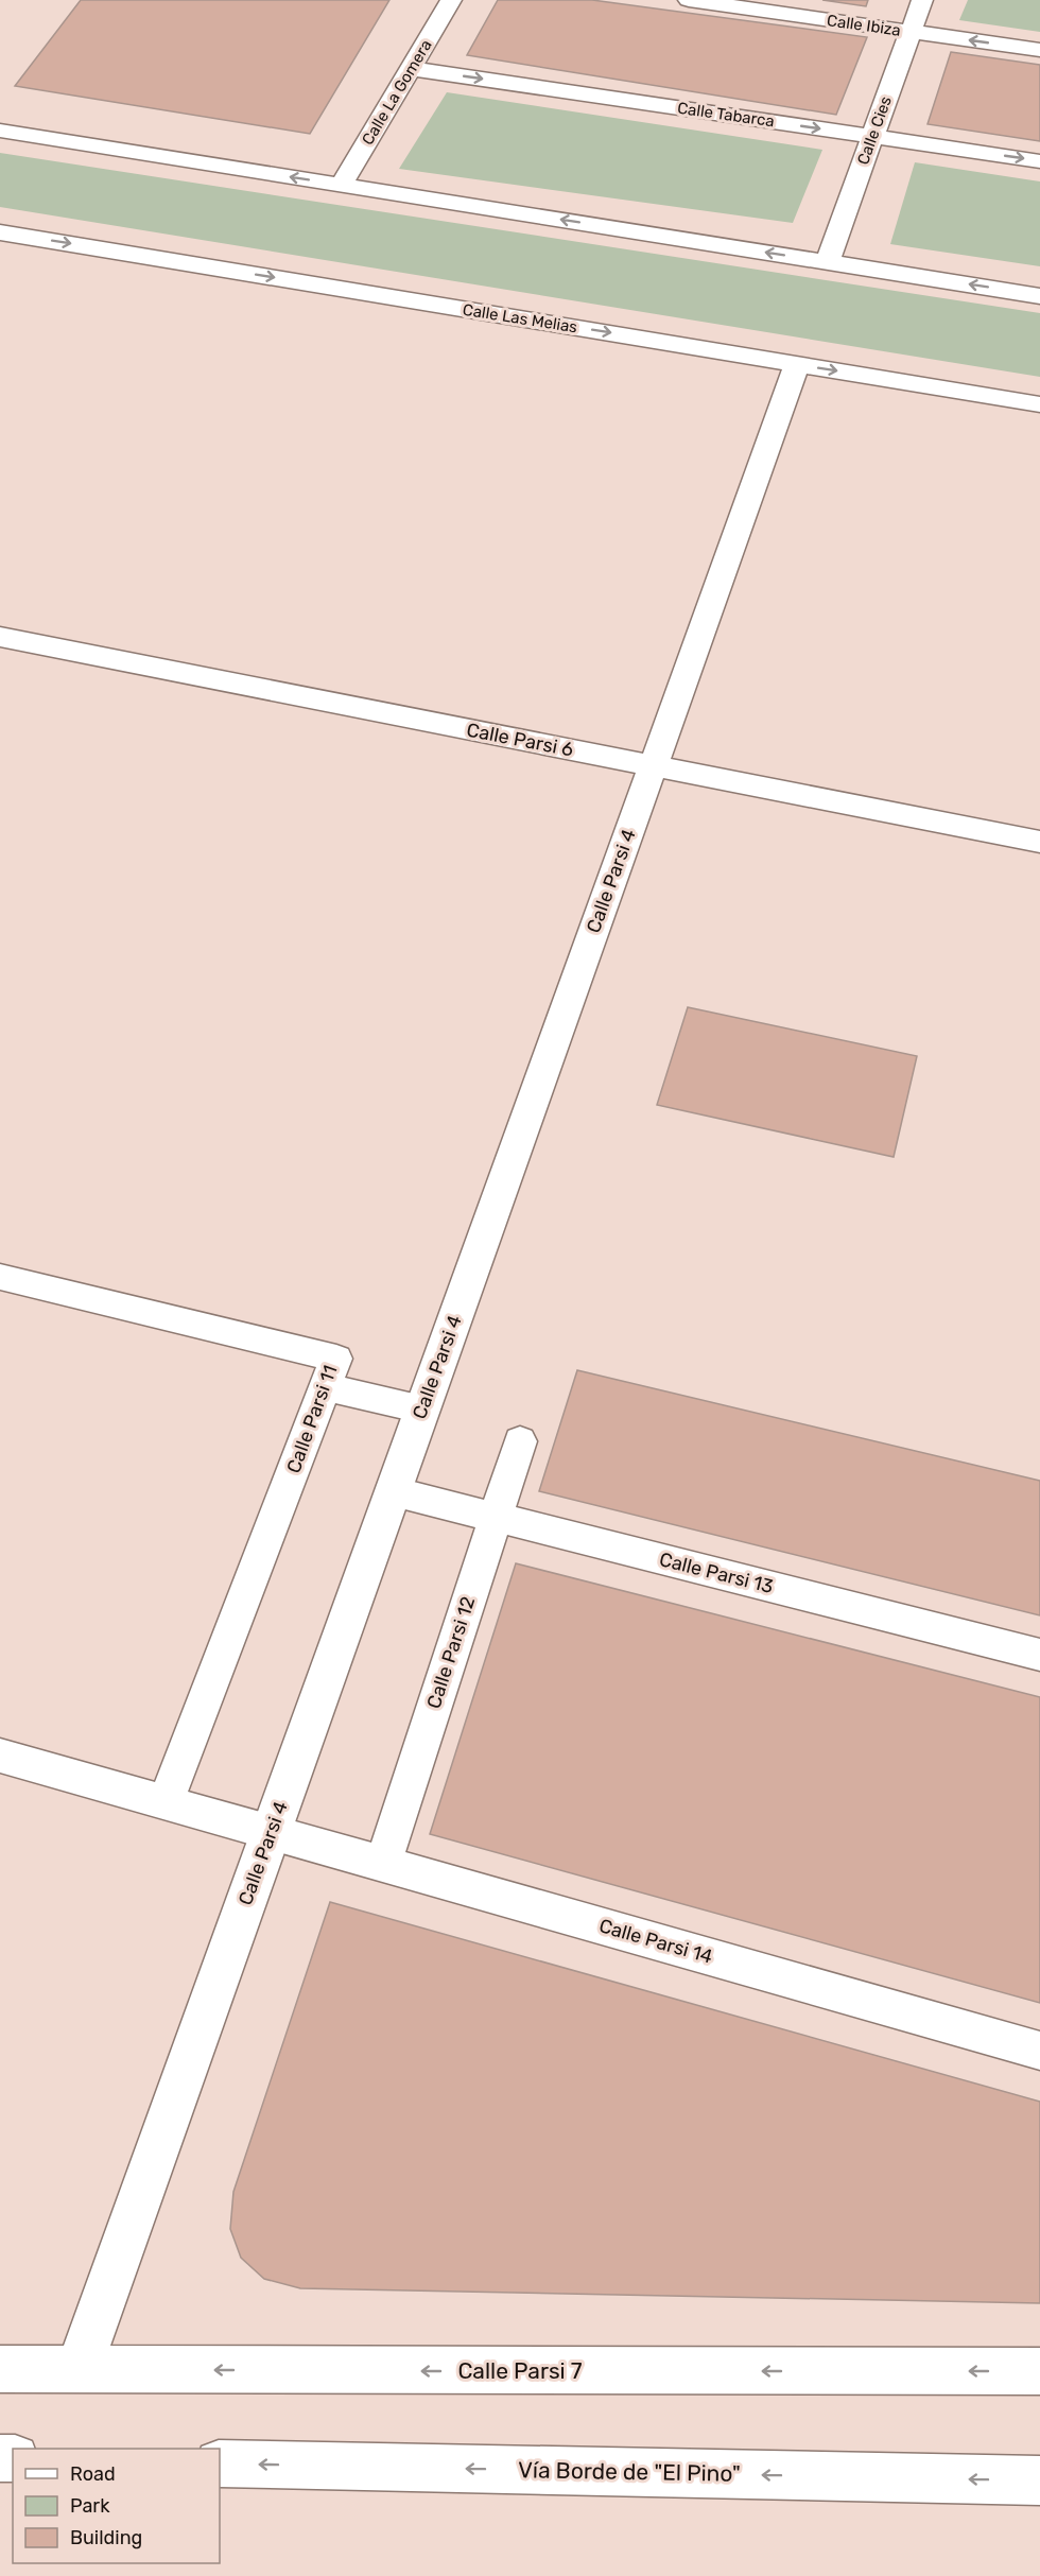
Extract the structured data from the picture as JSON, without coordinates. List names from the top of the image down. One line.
{"streets":{"street":["Calle Ibiza","Calle La Gomera","Calle Tabarca","Calle Cies","Calle Las Melias","Calle Parsi 6","Calle Parsi 4","Calle Parsi 7","Vía Borde de \"El Pino\""],"lane":["Calle Parsi 11","Calle Parsi 13","Calle Parsi 12","Calle Parsi 14"]},"crossings":[["Calle Ibiza","Calle Cies"],["Calle La Gomera","Calle Tabarca"],["Calle Tabarca","Calle Cies"],["Calle Las Melias","Calle Parsi 4"],["Calle Parsi 6","Calle Parsi 4"],["Calle Parsi 4","Calle Parsi 13"],["Calle Parsi 4","Calle Parsi 14"],["Calle Parsi 4","Calle Parsi 7"],["Calle Parsi 13","Calle Parsi 12"],["Calle Parsi 12","Calle Parsi 14"]],"one_way":["Calle Parsi 7","Vía Borde de \"El Pino\""],"legend":["Road","Park","Building"]}
